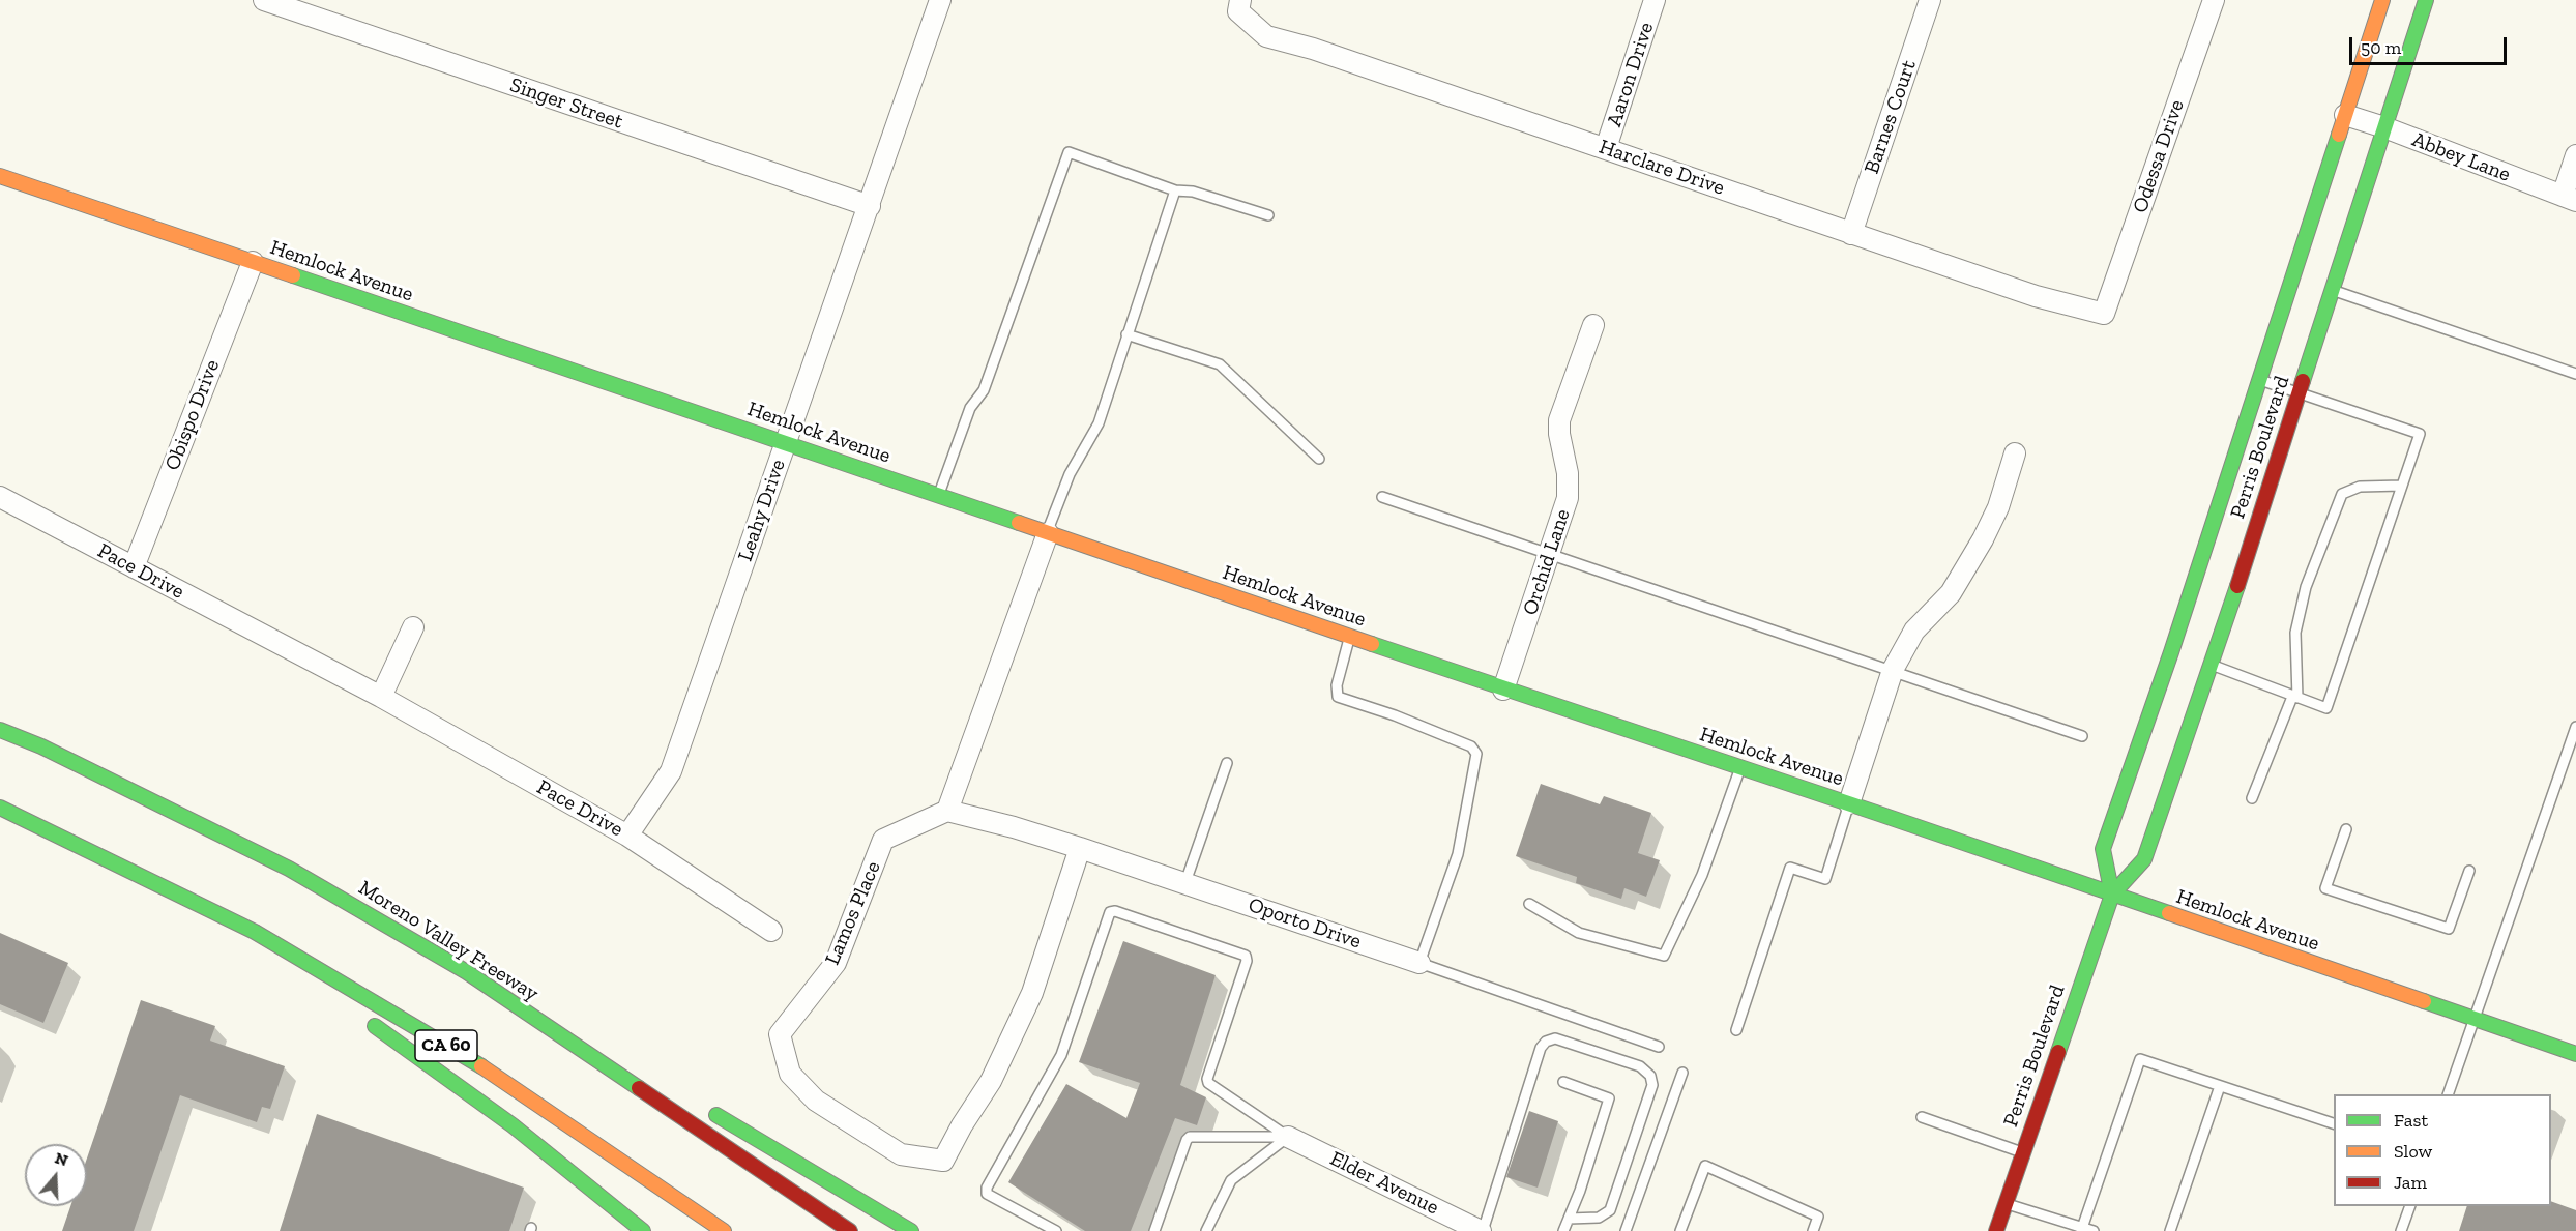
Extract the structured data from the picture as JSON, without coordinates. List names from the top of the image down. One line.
{"streets":{"main road":["Hemlock Avenue","Perris Boulevard","Moreno Valley Freeway","CA 60"],"street":["Aaron Drive","Singer Street","Barnes Court","Odessa Drive","Abbey Lane","Harclare Drive","Obispo Drive","Leahy Drive","Orchid Lane","Pace Drive","Lamos Place","Oporto Drive","Elder Avenue"]},"crossings":[["Aaron Drive","Harclare Drive"],["Singer Street","Leahy Drive"],["Barnes Court","Harclare Drive"],["Odessa Drive","Harclare Drive"],["Abbey Lane","Perris Boulevard"],["Hemlock Avenue","Obispo Drive"],["Hemlock Avenue","Perris Boulevard"],["Hemlock Avenue","Leahy Drive"],["Hemlock Avenue","Orchid Lane"],["Obispo Drive","Pace Drive"],["Leahy Drive","Pace Drive"],["Lamos Place","Oporto Drive"]],"legend":["Fast","Slow","Jam"],"scale_bar":"50 m","north":"top"}
